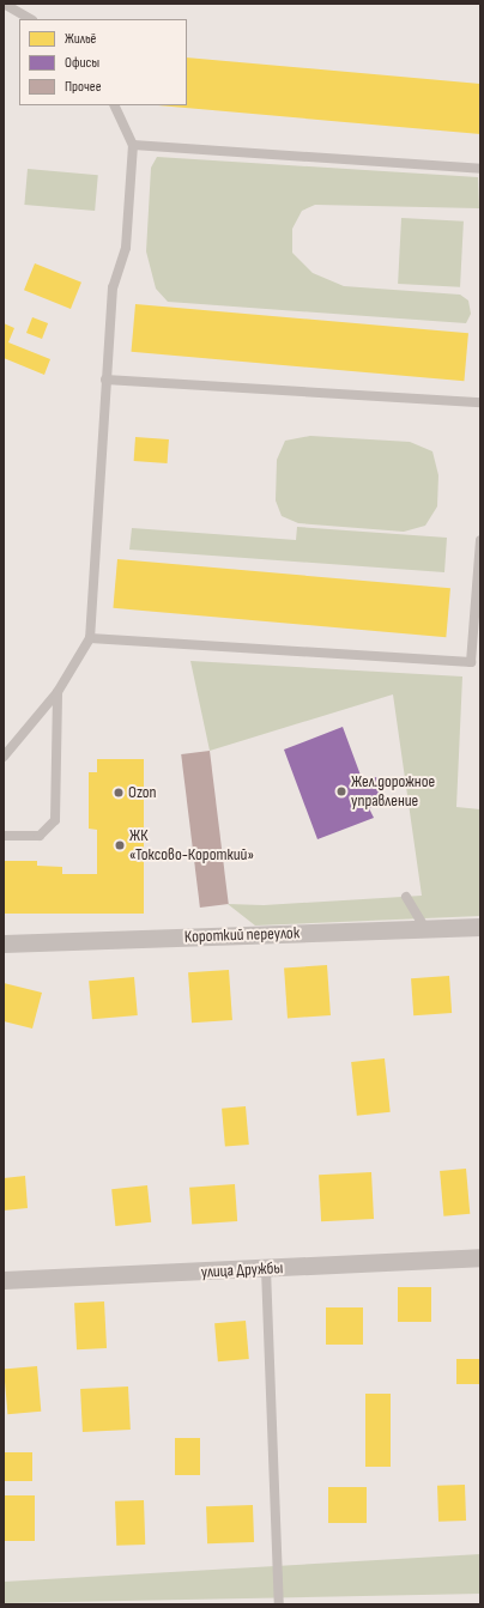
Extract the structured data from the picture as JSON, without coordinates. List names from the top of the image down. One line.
{"streets":{"street":["Короткий переулок","улица Дружбы"]},"places":["Жел.дорожное управление","Ozon","ЖК «Токсово-Короткий»"],"legend":["Жильё","Офисы","Прочее"]}
